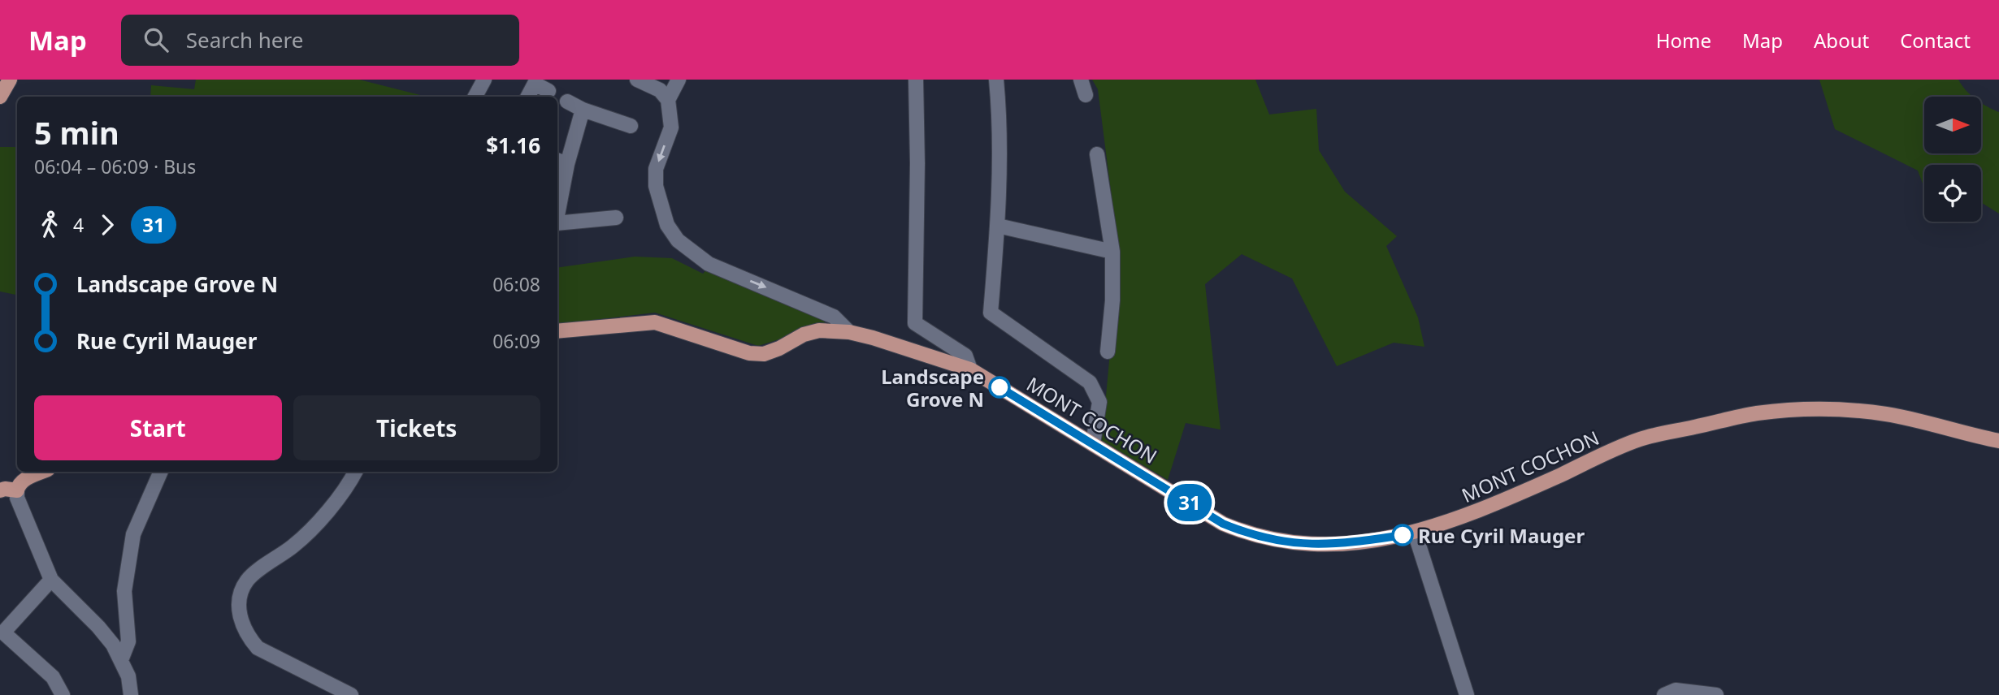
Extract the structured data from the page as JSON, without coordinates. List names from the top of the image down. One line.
{"streets":{"main road":["MONT COCHON"]},"places":["Landscape Grove N","Rue Cyril Mauger"],"lines":["bus line 31"],"north":"right","page":{"header":"Map","search":"Search here","nav":["Home","Map","About","Contact"],"on_map":"31","heading":["5 min","06:04 – 06:09 · Bus","$1.16"],"legs":["4","31"],"list":[{"name":"Landscape Grove N","value":"06:08"},{"name":"Rue Cyril Mauger","value":"06:09"}],"buttons":["Start","Tickets"]}}
